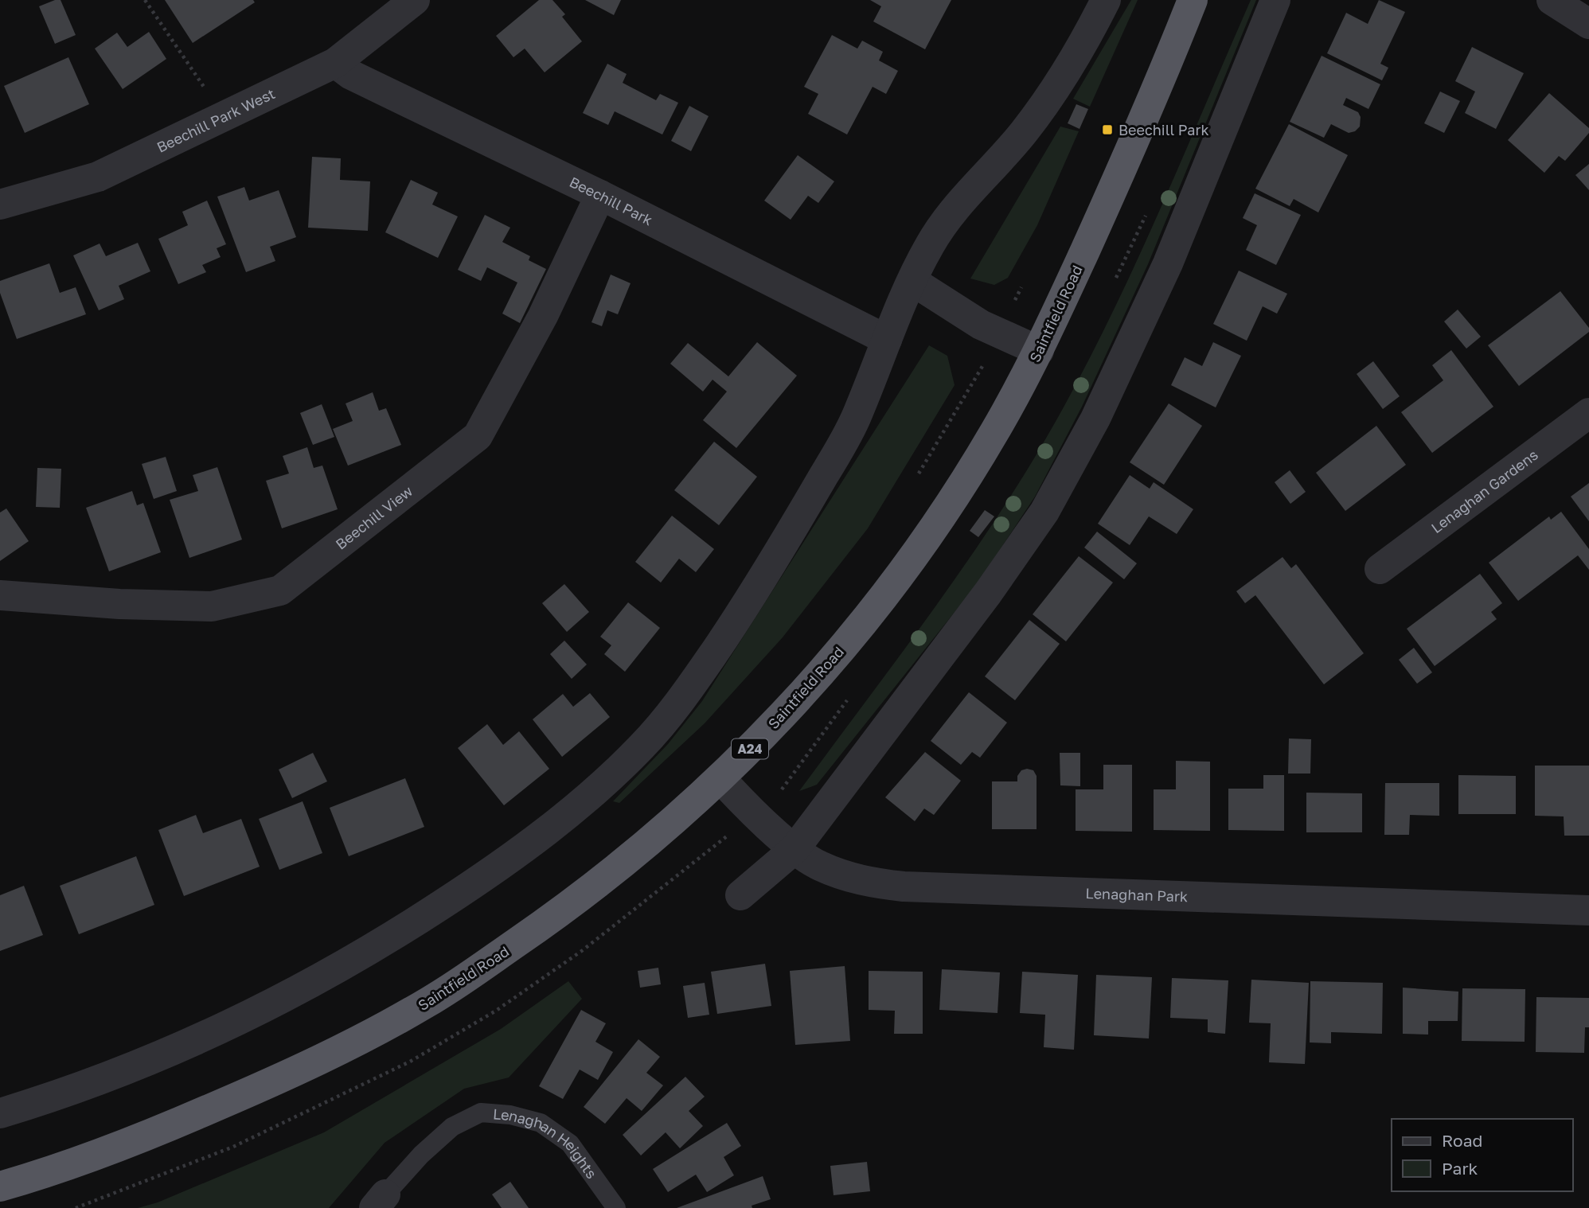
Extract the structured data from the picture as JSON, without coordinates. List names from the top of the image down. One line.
{"streets":{"highway":["Saintfield Road","A24"],"street":["Beechill Park West","Beechill Park","Lenaghan Gardens","Beechill View","Lenaghan Park"],"lane":["Lenaghan Heights"]},"crossings":[["Beechill Park West","Beechill Park"],["Beechill Park","Beechill View"],["Saintfield Road","Lenaghan Park"]],"places":{"transit":["Beechill Park"]},"legend":["Road","Park"]}
